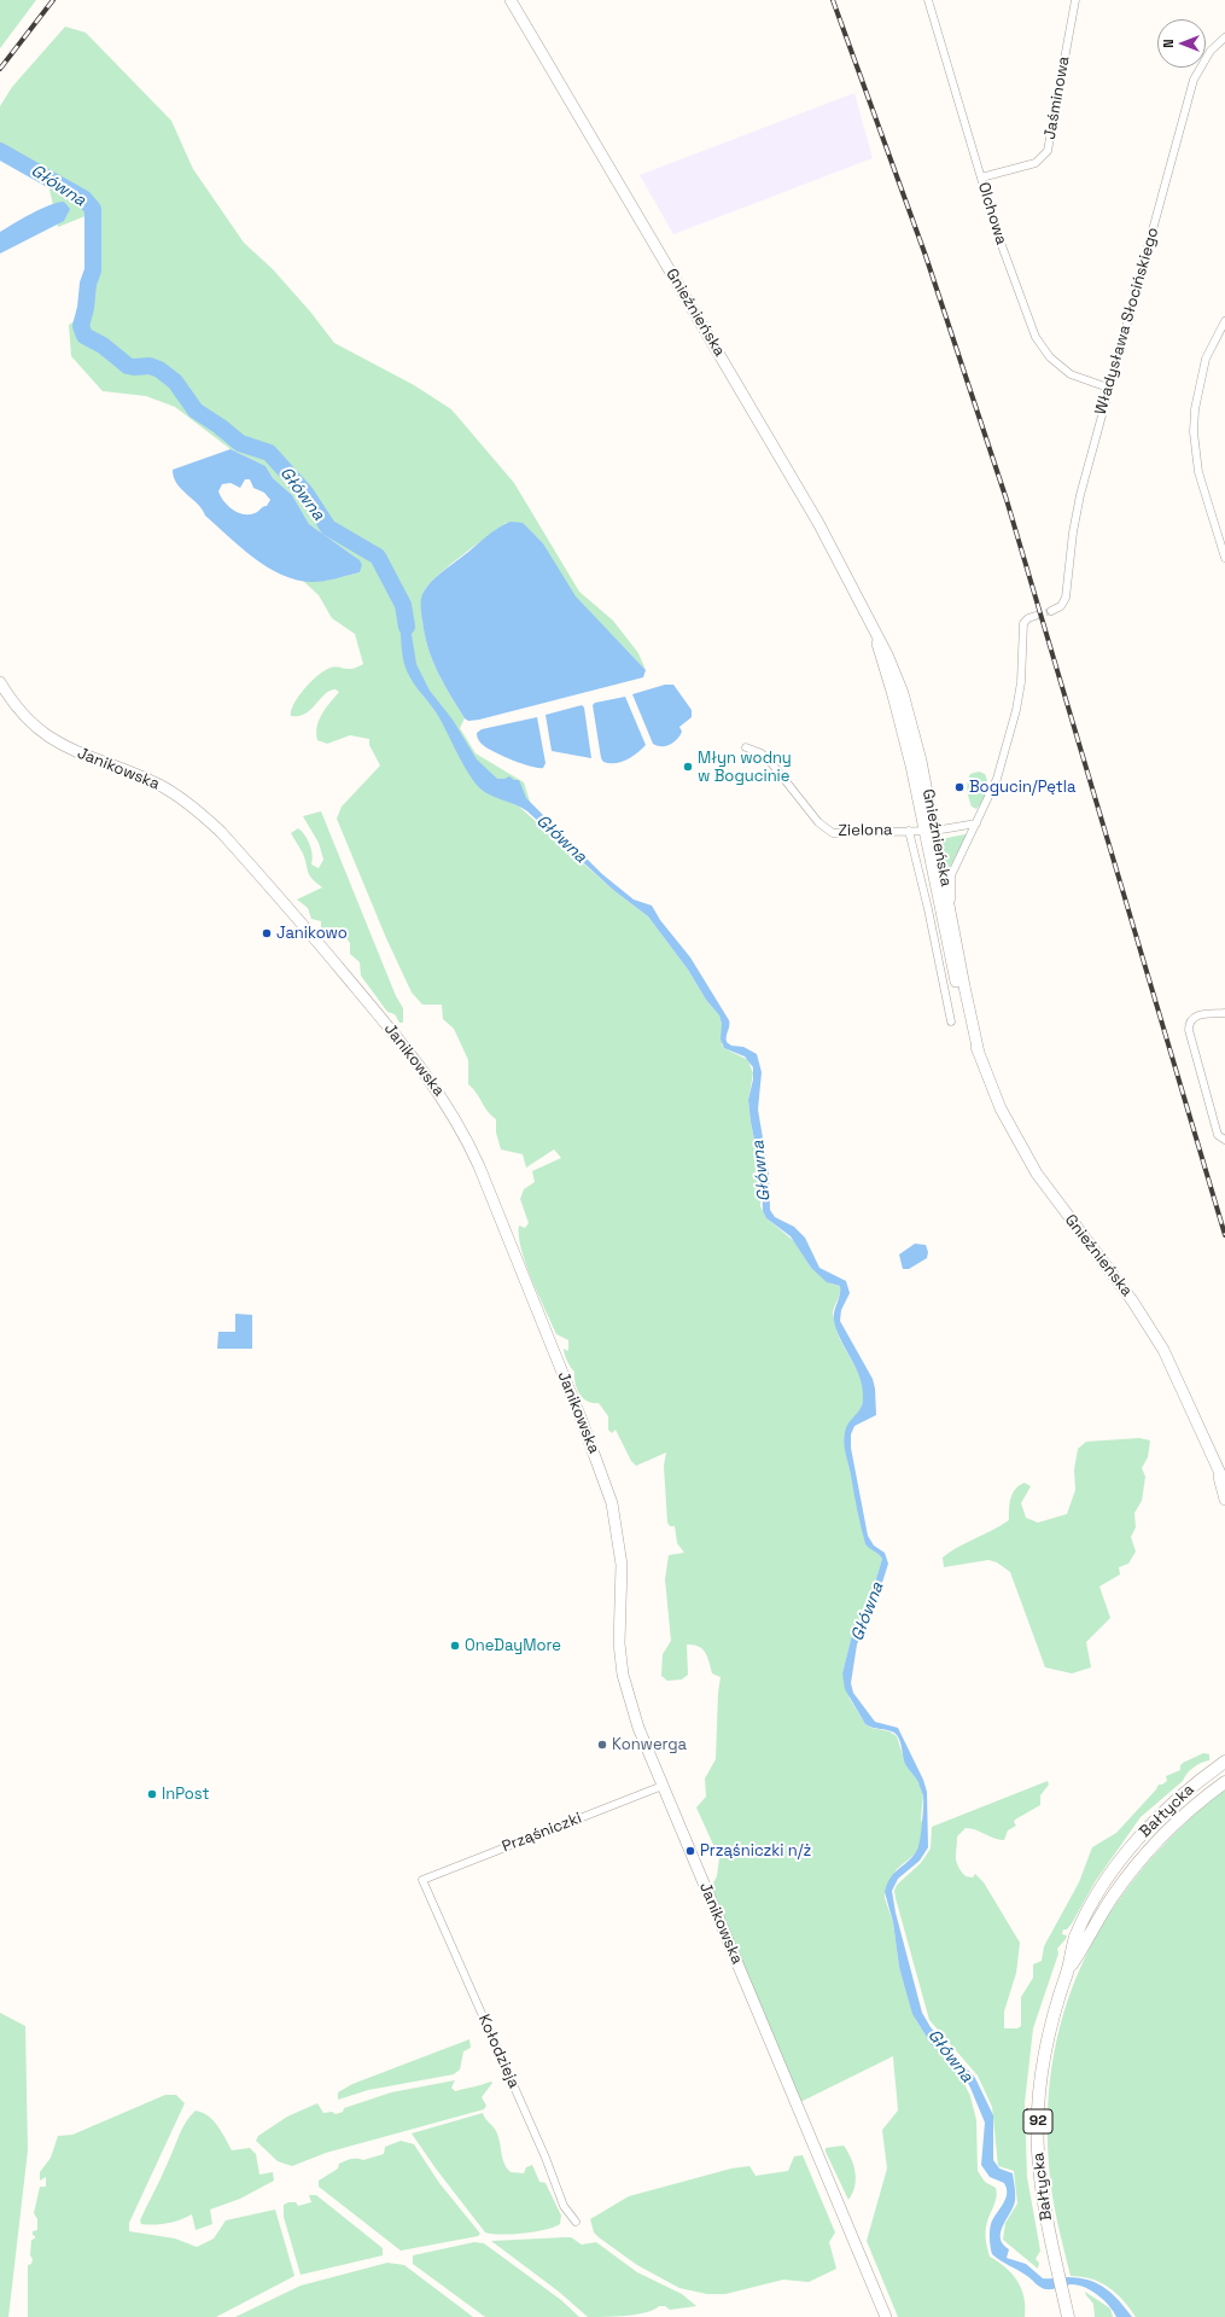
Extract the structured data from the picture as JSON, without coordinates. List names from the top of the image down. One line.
{"streets":{"main road":["Gnieźnieńska","Janikowska","Bałtycka","92"],"street":["Jaśminowa","Olchowa","Władysława Słocińskiego","Zielona","Prząśniczki","Kołodzieja"]},"crossings":[["Jaśminowa","Olchowa"],["Olchowa","Władysława Słocińskiego"],["Gnieźnieńska","Zielona"],["Janikowska","Prząśniczki"],["Prząśniczki","Kołodzieja"]],"water":["Główna"],"places":["Młyn wodny w Bogucinie","Bogucin/Pętla","Janikowo","OneDayMore","Konwerga","InPost","Prząśniczki n/ż"],"north":"left"}
